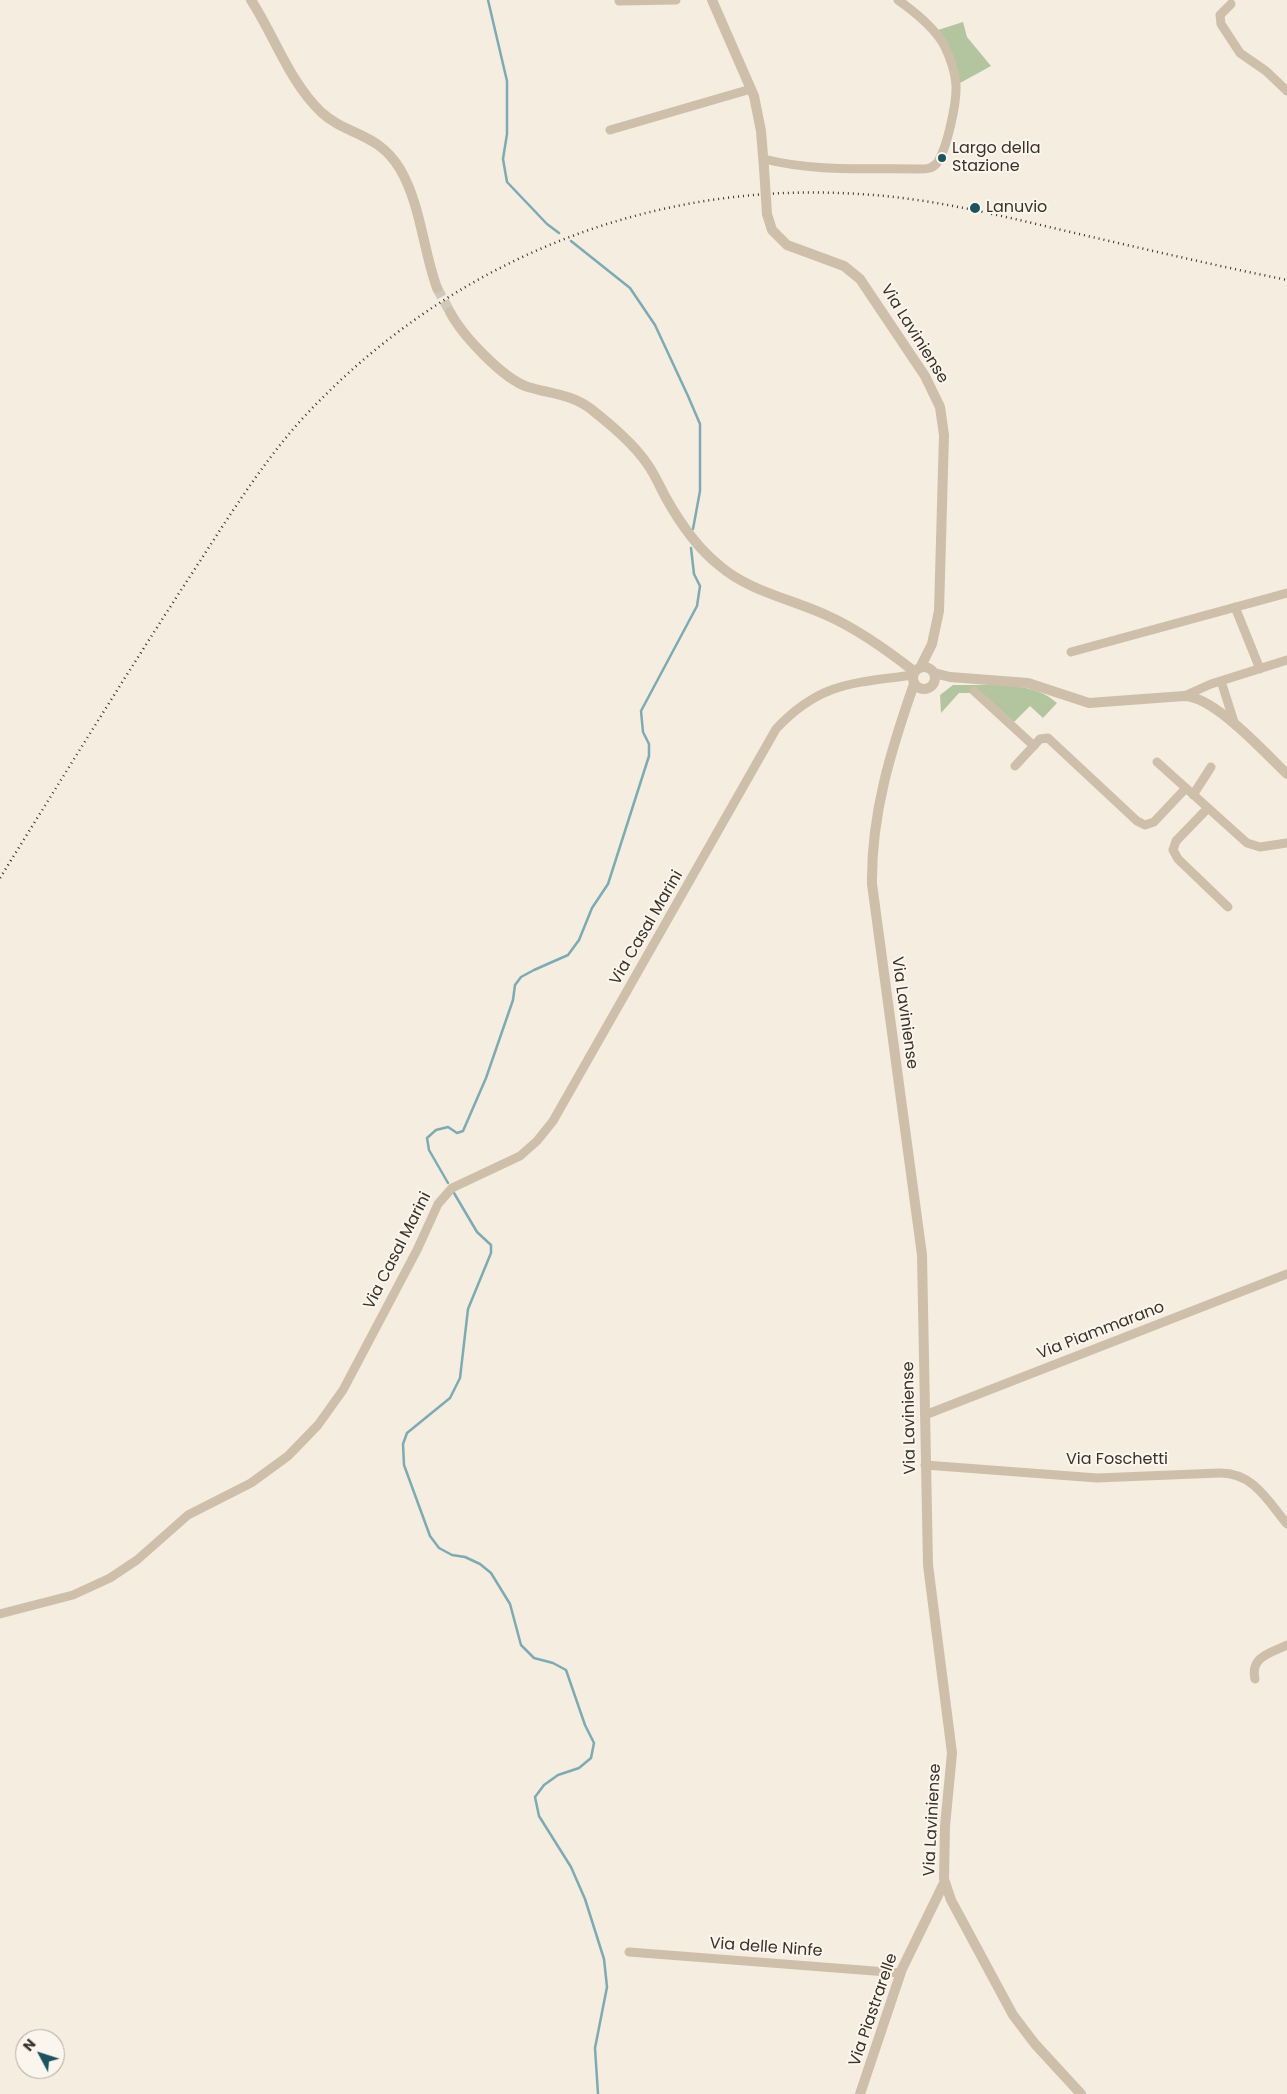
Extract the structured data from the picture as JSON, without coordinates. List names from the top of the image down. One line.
{"streets":{"street":["Via Laviniense","Via Casal Marini","Via Piammarano","Via Foschetti","Via delle Ninfe","Via Piastrarelle"]},"crossings":[["Via Laviniense","Via Casal Marini"],["Via Laviniense","Via Piammarano"],["Via Laviniense","Via Foschetti"],["Via Laviniense","Via Piastrarelle"],["Via delle Ninfe","Via Piastrarelle"]],"places":["Largo della Stazione","Lanuvio"],"north":"top left"}
